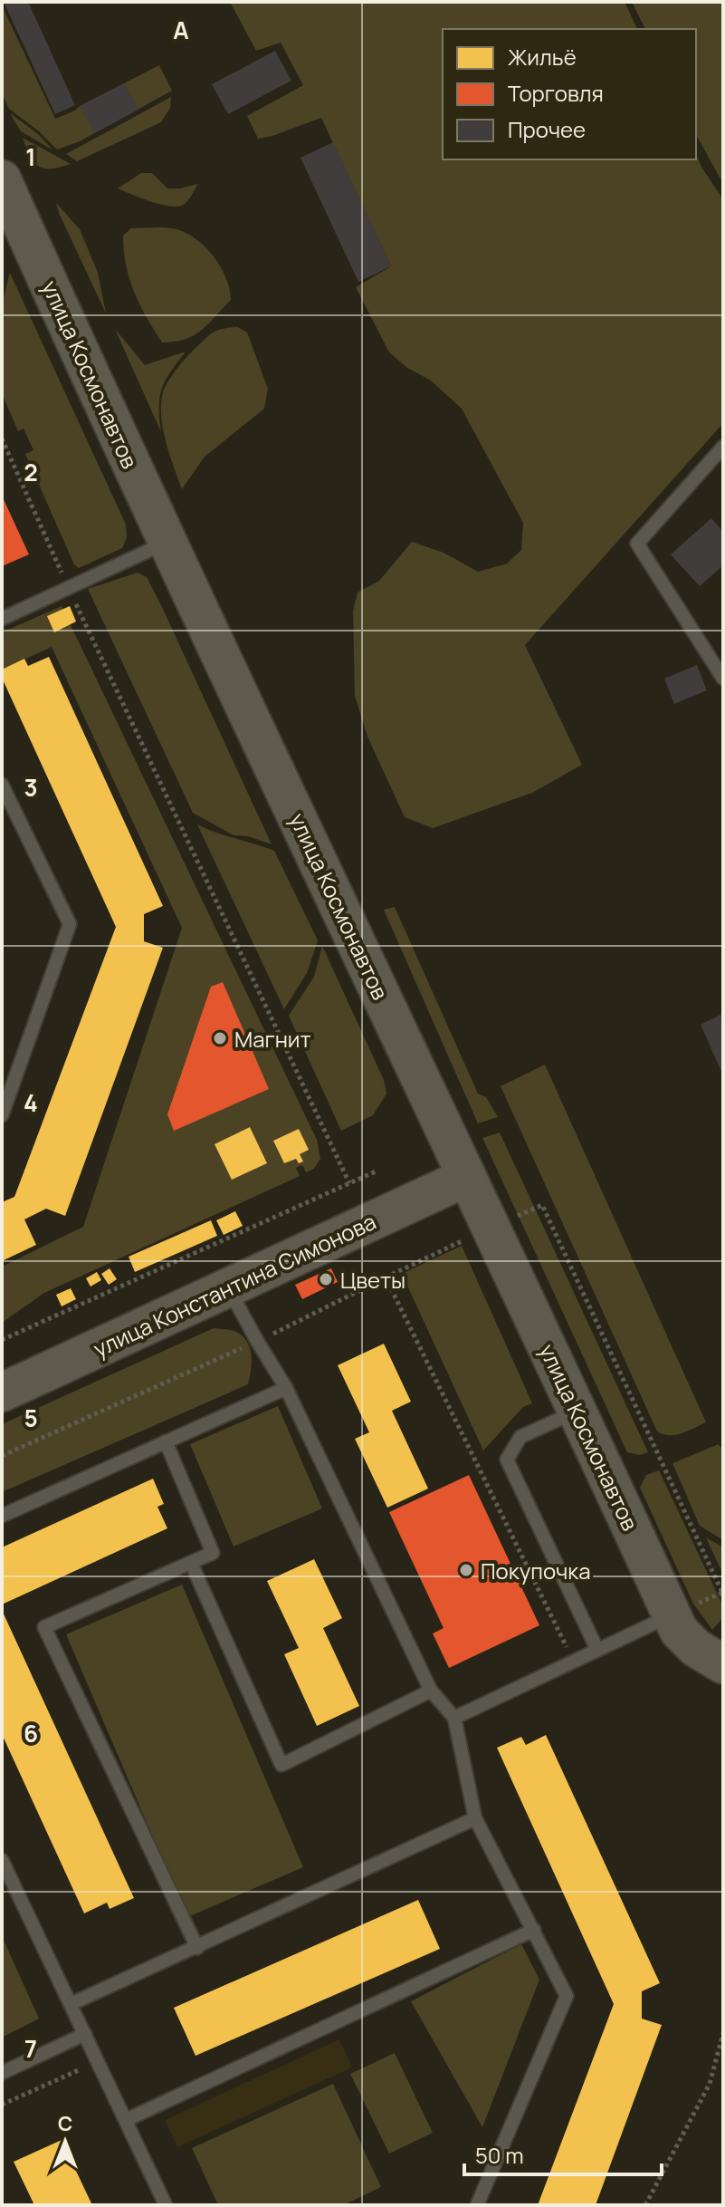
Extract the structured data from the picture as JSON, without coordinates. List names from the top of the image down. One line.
{"streets":{"main road":["улица Космонавтов","улица Константина Симонова"]},"crossings":[["улица Космонавтов","улица Константина Симонова"]],"places":["Магнит","Цветы","Покупочка"],"legend":["Жильё","Торговля","Прочее"],"scale_bar":"50 m","north":"top","grid":{"columns":["A"],"rows":["1","2","3","4","5","6","7"]}}
